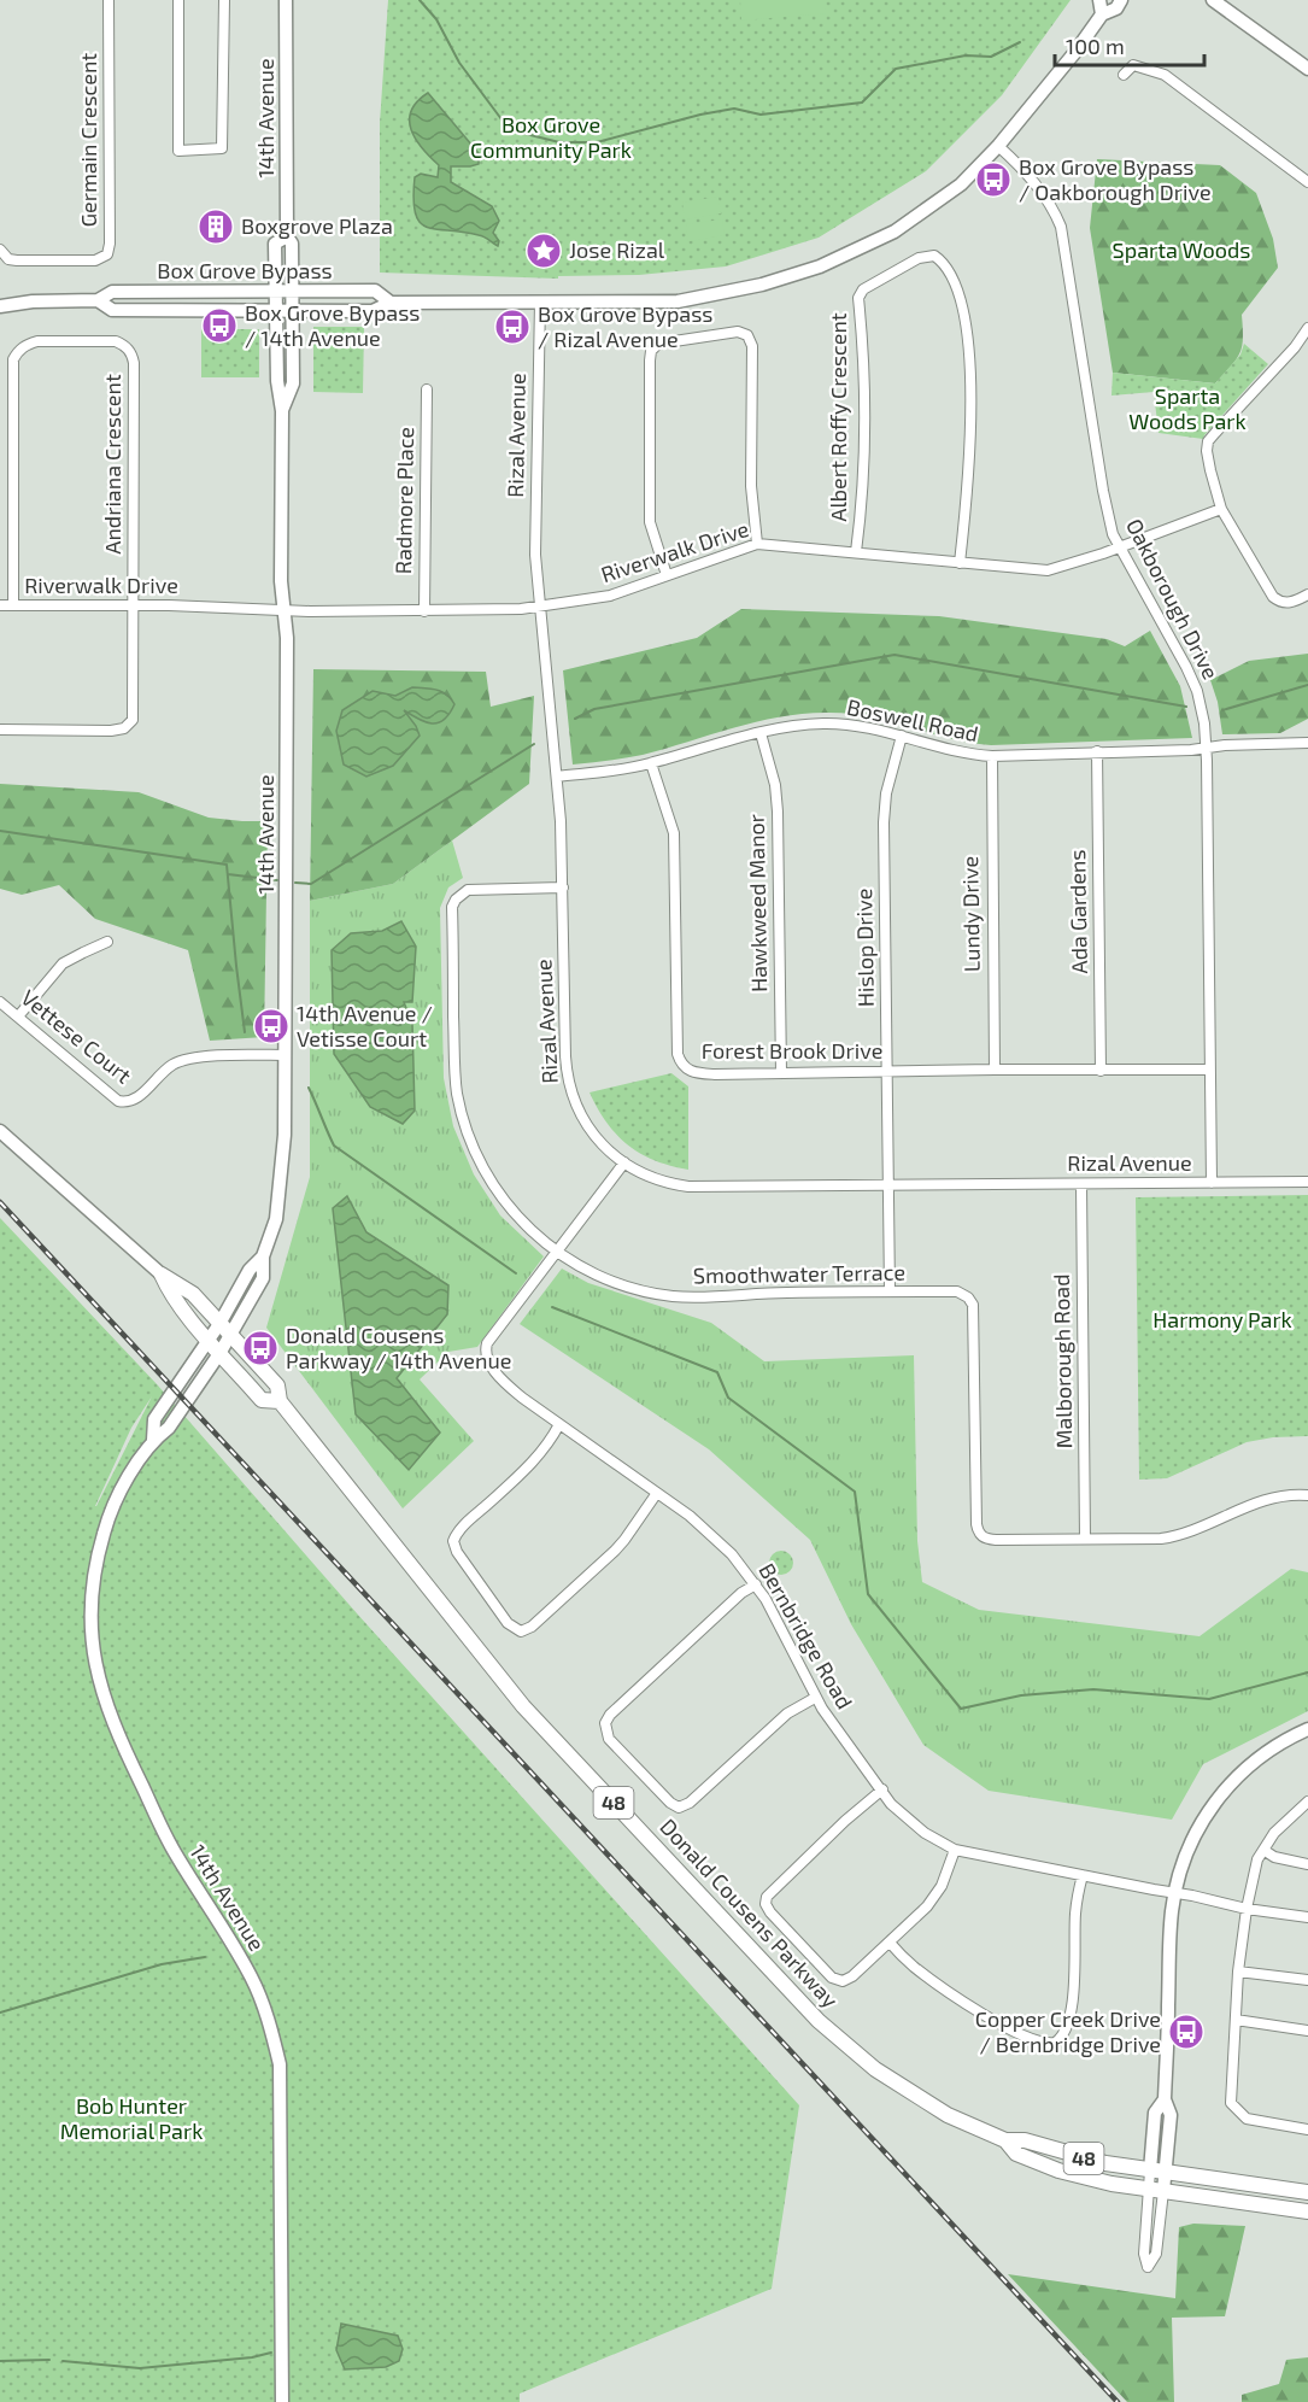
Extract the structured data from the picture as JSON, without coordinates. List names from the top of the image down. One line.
{"streets":{"main road":["14th Avenue","Box Grove Bypass","48","Donald Cousens Parkway"],"street":["Germain Crescent","Albert Roffy Crescent","Rizal Avenue","Andriana Crescent","Radmore Place","Riverwalk Drive","Oakborough Drive","Boswell Road","Hawkweed Manor","Ada Gardens","Lundy Drive","Hislop Drive","Vettese Court","Forest Brook Drive","Smoothwater Terrace","Malborough Road","Bernbridge Road"]},"crossings":[["14th Avenue","Box Grove Bypass"],["14th Avenue","Riverwalk Drive"],["14th Avenue","Vettese Court"],["14th Avenue","Donald Cousens Parkway"],["Box Grove Bypass","Rizal Avenue"],["Box Grove Bypass","Oakborough Drive"],["Albert Roffy Crescent","Riverwalk Drive"],["Rizal Avenue","Riverwalk Drive"],["Rizal Avenue","Oakborough Drive"],["Rizal Avenue","Boswell Road"],["Rizal Avenue","Hislop Drive"],["Rizal Avenue","Smoothwater Terrace"],["Rizal Avenue","Malborough Road"],["Rizal Avenue","Bernbridge Road"],["Andriana Crescent","Riverwalk Drive"],["Radmore Place","Riverwalk Drive"],["Riverwalk Drive","Oakborough Drive"],["Oakborough Drive","Boswell Road"],["Oakborough Drive","Forest Brook Drive"],["Boswell Road","Hawkweed Manor"],["Boswell Road","Ada Gardens"],["Boswell Road","Lundy Drive"],["Boswell Road","Hislop Drive"],["Boswell Road","Forest Brook Drive"],["Hawkweed Manor","Forest Brook Drive"],["Ada Gardens","Forest Brook Drive"],["Lundy Drive","Forest Brook Drive"],["Hislop Drive","Forest Brook Drive"],["Hislop Drive","Smoothwater Terrace"],["Smoothwater Terrace","Malborough Road"],["Smoothwater Terrace","Bernbridge Road"]],"parks":["Box Grove Community Park","Sparta Woods","Sparta Woods Park","Harmony Park","Bob Hunter Memorial Park"],"places":{"bus stop":["Box Grove Bypass / Oakborough Drive","Box Grove Bypass / 14th Avenue","Box Grove Bypass / Rizal Avenue","14th Avenue / Vetisse Court","Donald Cousens Parkway / 14th Avenue","Copper Creek Drive / Bernbridge Drive"],"building":["Boxgrove Plaza"],"place":["Jose Rizal"]},"scale_bar":"100 m"}
